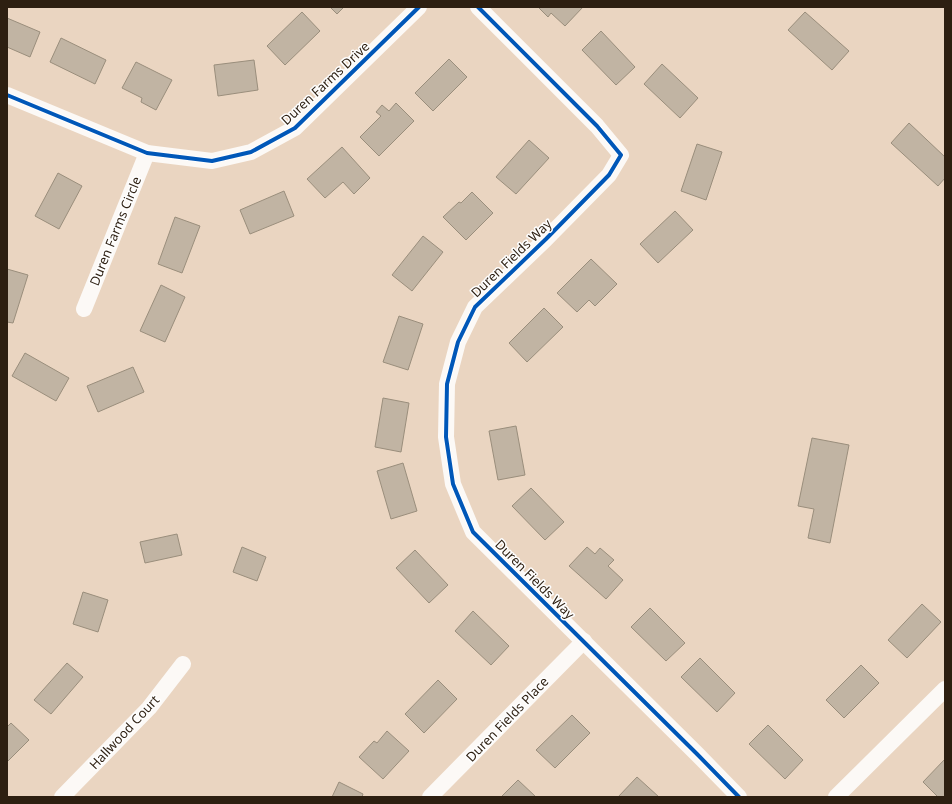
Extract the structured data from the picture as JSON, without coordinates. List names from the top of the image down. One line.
{"streets":{"street":["Duren Farms Drive","Duren Farms Circle","Duren Fields Way","Duren Fields Place","Hallwood Court"]},"crossings":[["Duren Farms Drive","Duren Farms Circle"],["Duren Fields Way","Duren Fields Place"]]}
